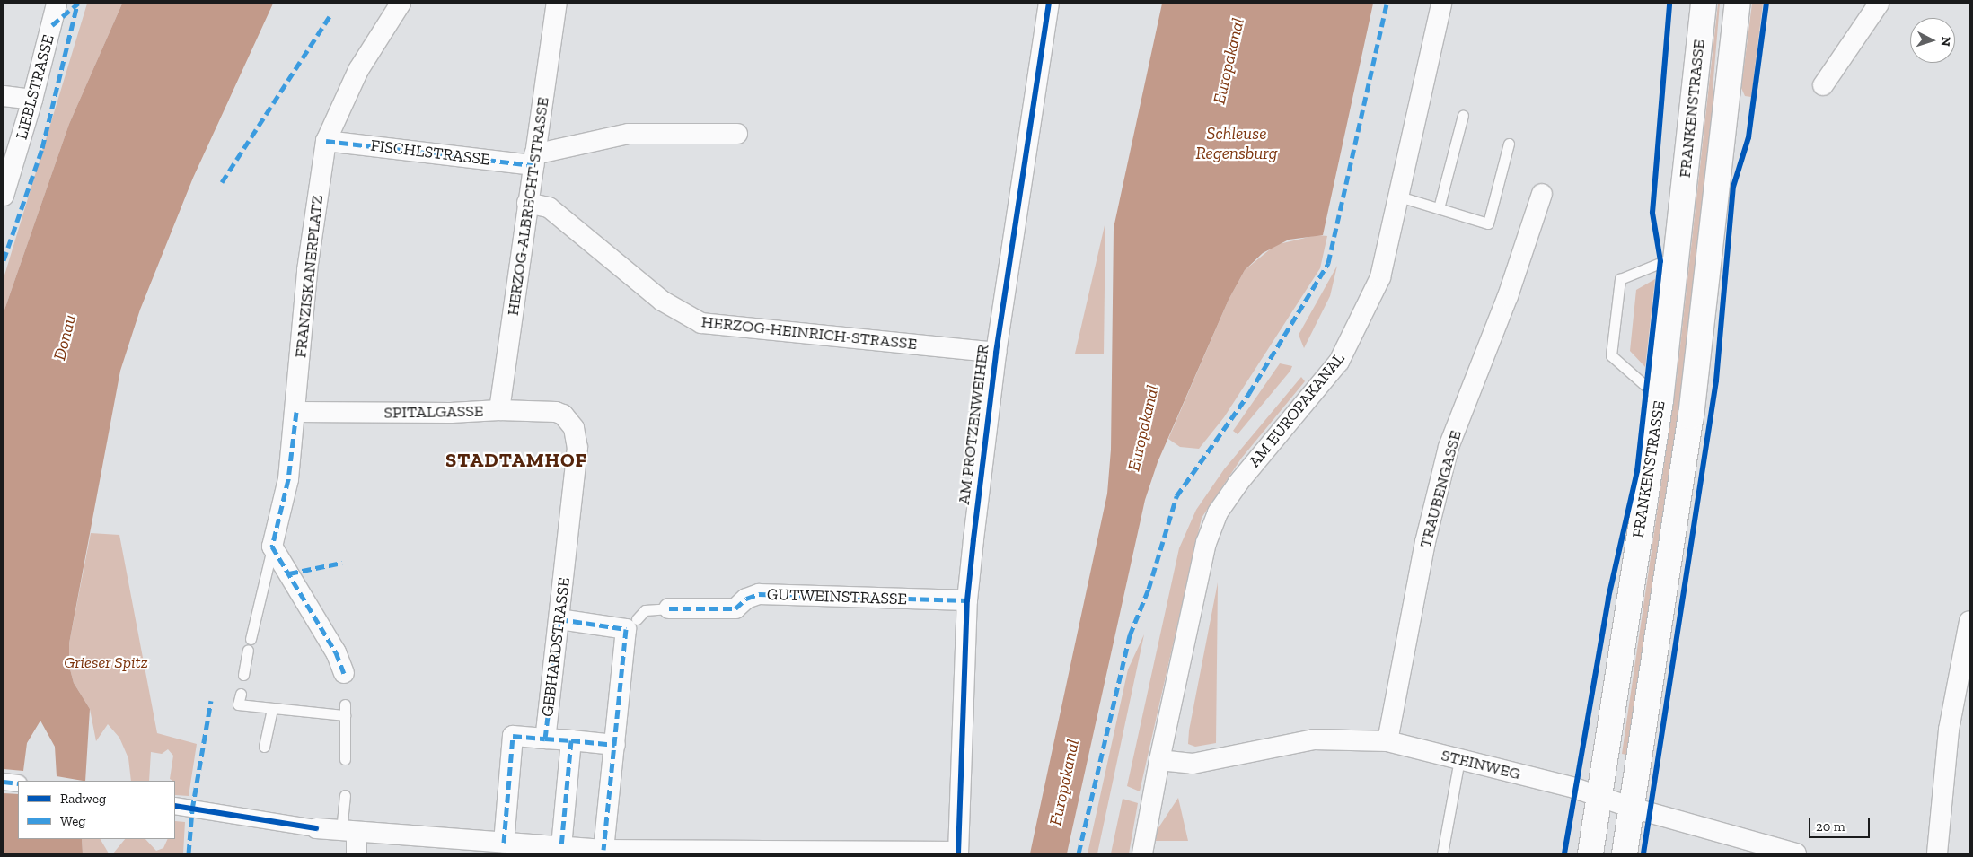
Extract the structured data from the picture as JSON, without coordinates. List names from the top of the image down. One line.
{"streets":{"main road":["FRANKENSTRASSE"],"street":["LIEBLSTRASSE","FISCHLSTRASSE","HERZOG-ALBRECHT-STRASSE","FRANZISKANERPLATZ","HERZOG-HEINRICH-STRASSE","AM EUROPAKANAL","SPITALGASSE","AM PROTZENWEIHER","TRAUBENGASSE","GUTWEINSTRASSE","GEBHARDSTRASSE","STEINWEG"]},"crossings":[["FRANKENSTRASSE","STEINWEG"],["FISCHLSTRASSE","HERZOG-ALBRECHT-STRASSE"],["FISCHLSTRASSE","FRANZISKANERPLATZ"],["HERZOG-ALBRECHT-STRASSE","HERZOG-HEINRICH-STRASSE"],["HERZOG-ALBRECHT-STRASSE","SPITALGASSE"],["FRANZISKANERPLATZ","SPITALGASSE"],["HERZOG-HEINRICH-STRASSE","AM PROTZENWEIHER"],["AM EUROPAKANAL","STEINWEG"],["SPITALGASSE","GEBHARDSTRASSE"],["AM PROTZENWEIHER","GUTWEINSTRASSE"],["TRAUBENGASSE","STEINWEG"]],"districts":["STADTAMHOF"],"water":["Europakanal","Schleuse Regensburg","Donau"],"parks":["Grieser Spitz"],"legend":["Radweg","Weg"],"scale_bar":"20 m","north":"right"}
